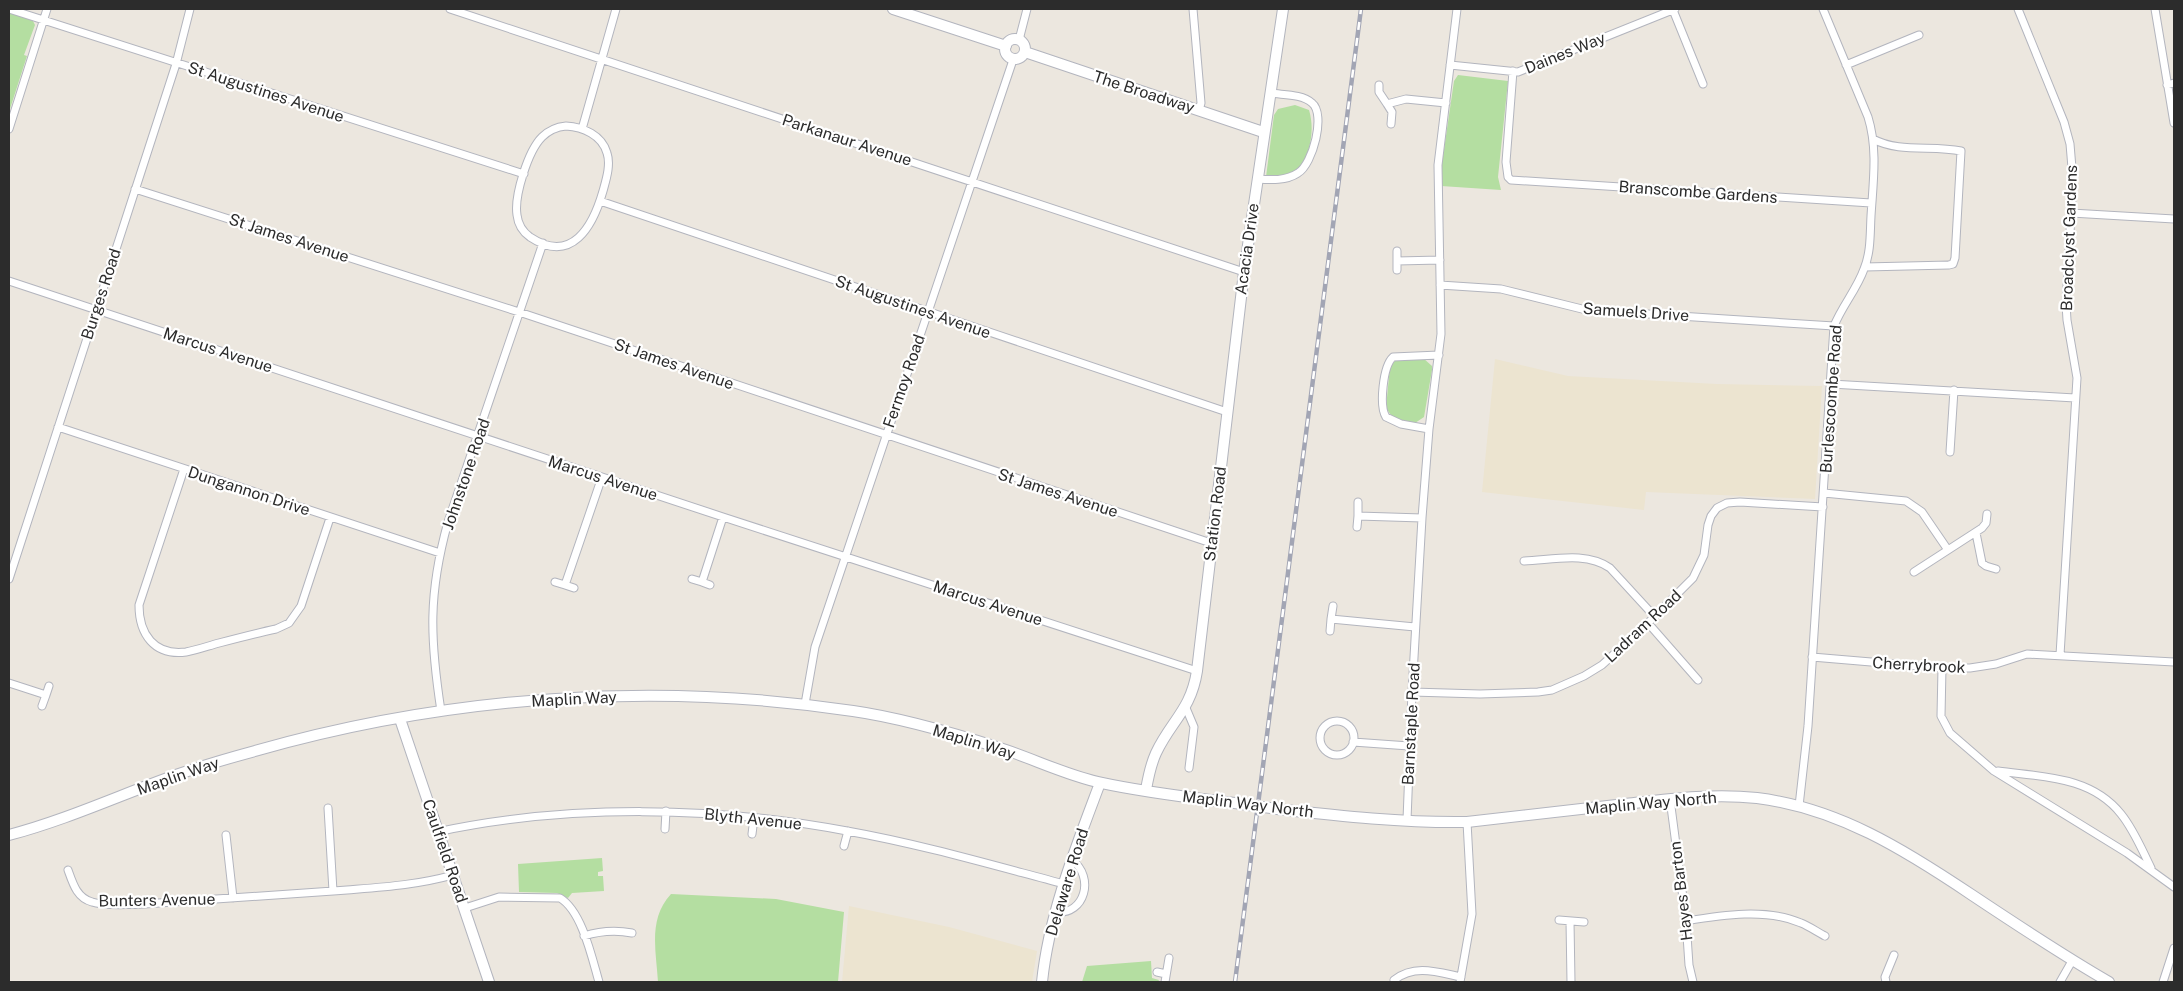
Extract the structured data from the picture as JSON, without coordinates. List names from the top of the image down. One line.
{"streets":{"street":["Daines Way","St Augustines Avenue","The Broadway","Parkanaur Avenue","Branscombe Gardens","St James Avenue","Broadclyst Gardens","Acacia Drive","Burges Road","Samuels Drive","Marcus Avenue","Fermoy Road","Burlescoombe Road","Johnstone Road","Dungannon Drive","Station Road","Ladram Road","Cherrybrook","Maplin Way","Barnstaple Road","Maplin Way North","Blyth Avenue","Caulfield Road","Delaware Road","Hayes Barton","Bunters Avenue"]},"crossings":[["Daines Way","Branscombe Gardens"],["Daines Way","Barnstaple Road"],["St Augustines Avenue","Burges Road"],["St Augustines Avenue","Fermoy Road"],["St Augustines Avenue","Johnstone Road"],["St Augustines Avenue","Station Road"],["The Broadway","Acacia Drive"],["The Broadway","Fermoy Road"],["Parkanaur Avenue","Acacia Drive"],["Parkanaur Avenue","Fermoy Road"],["Branscombe Gardens","Burlescoombe Road"],["St James Avenue","Burges Road"],["St James Avenue","Fermoy Road"],["St James Avenue","Johnstone Road"],["St James Avenue","Station Road"],["Broadclyst Gardens","Cherrybrook"],["Acacia Drive","Station Road"],["Burges Road","Marcus Avenue"],["Burges Road","Dungannon Drive"],["Samuels Drive","Burlescoombe Road"],["Samuels Drive","Barnstaple Road"],["Marcus Avenue","Fermoy Road"],["Marcus Avenue","Johnstone Road"],["Marcus Avenue","Station Road"],["Fermoy Road","Maplin Way"],["Burlescoombe Road","Ladram Road"],["Burlescoombe Road","Cherrybrook"],["Burlescoombe Road","Maplin Way North"],["Johnstone Road","Dungannon Drive"],["Johnstone Road","Maplin Way"],["Station Road","Maplin Way"],["Station Road","Maplin Way North"],["Ladram Road","Barnstaple Road"],["Maplin Way","Maplin Way North"],["Maplin Way","Caulfield Road"],["Maplin Way","Delaware Road"],["Barnstaple Road","Maplin Way North"],["Maplin Way North","Hayes Barton"],["Blyth Avenue","Caulfield Road"],["Blyth Avenue","Delaware Road"],["Caulfield Road","Bunters Avenue"]]}
